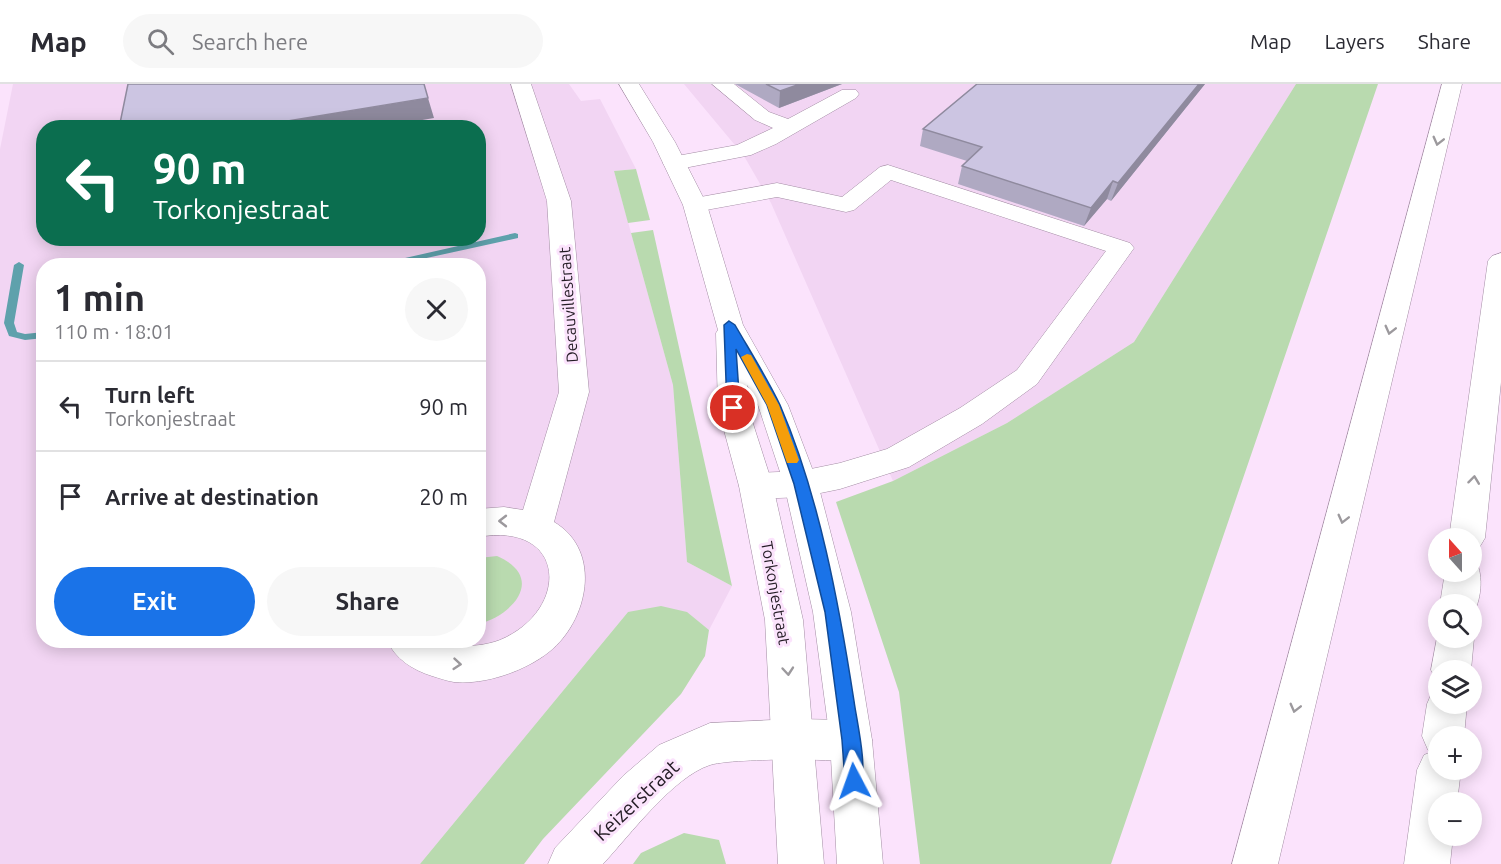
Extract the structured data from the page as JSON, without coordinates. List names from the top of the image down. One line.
{"streets":{"main road":["Decauvillestraat","Torkonjestraat","Keizerstraat"]},"crossings":[["Torkonjestraat","Keizerstraat"]],"north":"top","page":{"header":"Map","search":"Search here","nav":["Map","Layers","Share"],"turn":["90 m","Torkonjestraat"],"heading":["1 min","110 m · 18:01"],"list":[{"name":"Turn left","note":"Torkonjestraat","value":"90 m"},{"name":"Arrive at destination","value":"20 m"}],"map_buttons":["+","−"],"buttons":["Exit","Share"]}}
